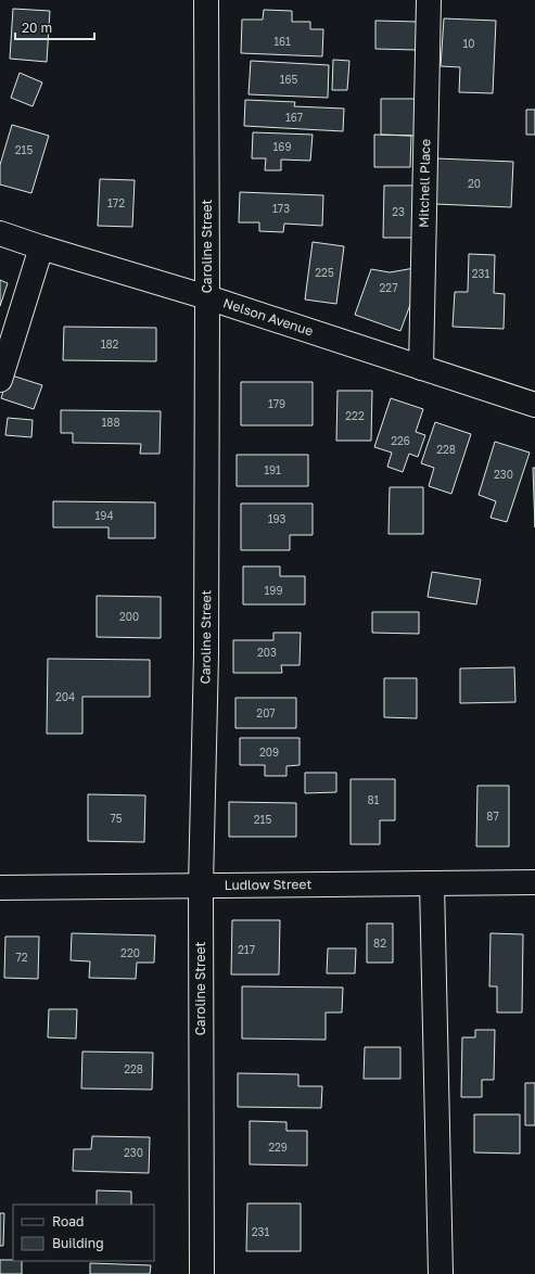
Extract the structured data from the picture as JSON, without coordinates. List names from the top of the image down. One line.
{"streets":{"street":["Mitchell Place","Caroline Street","Nelson Avenue","Ludlow Street"]},"crossings":[["Mitchell Place","Nelson Avenue"],["Caroline Street","Nelson Avenue"],["Caroline Street","Ludlow Street"]],"house_numbers":["161","10","165","167","169","215","20","172","173","23","225","231","227","182","179","222","188","226","228","191","230","194","193","199","200","203","204","207","209","81","87","75","215","82","217","220","72","228","229","230","231"],"legend":["Road","Building"],"scale_bar":"20 m"}
